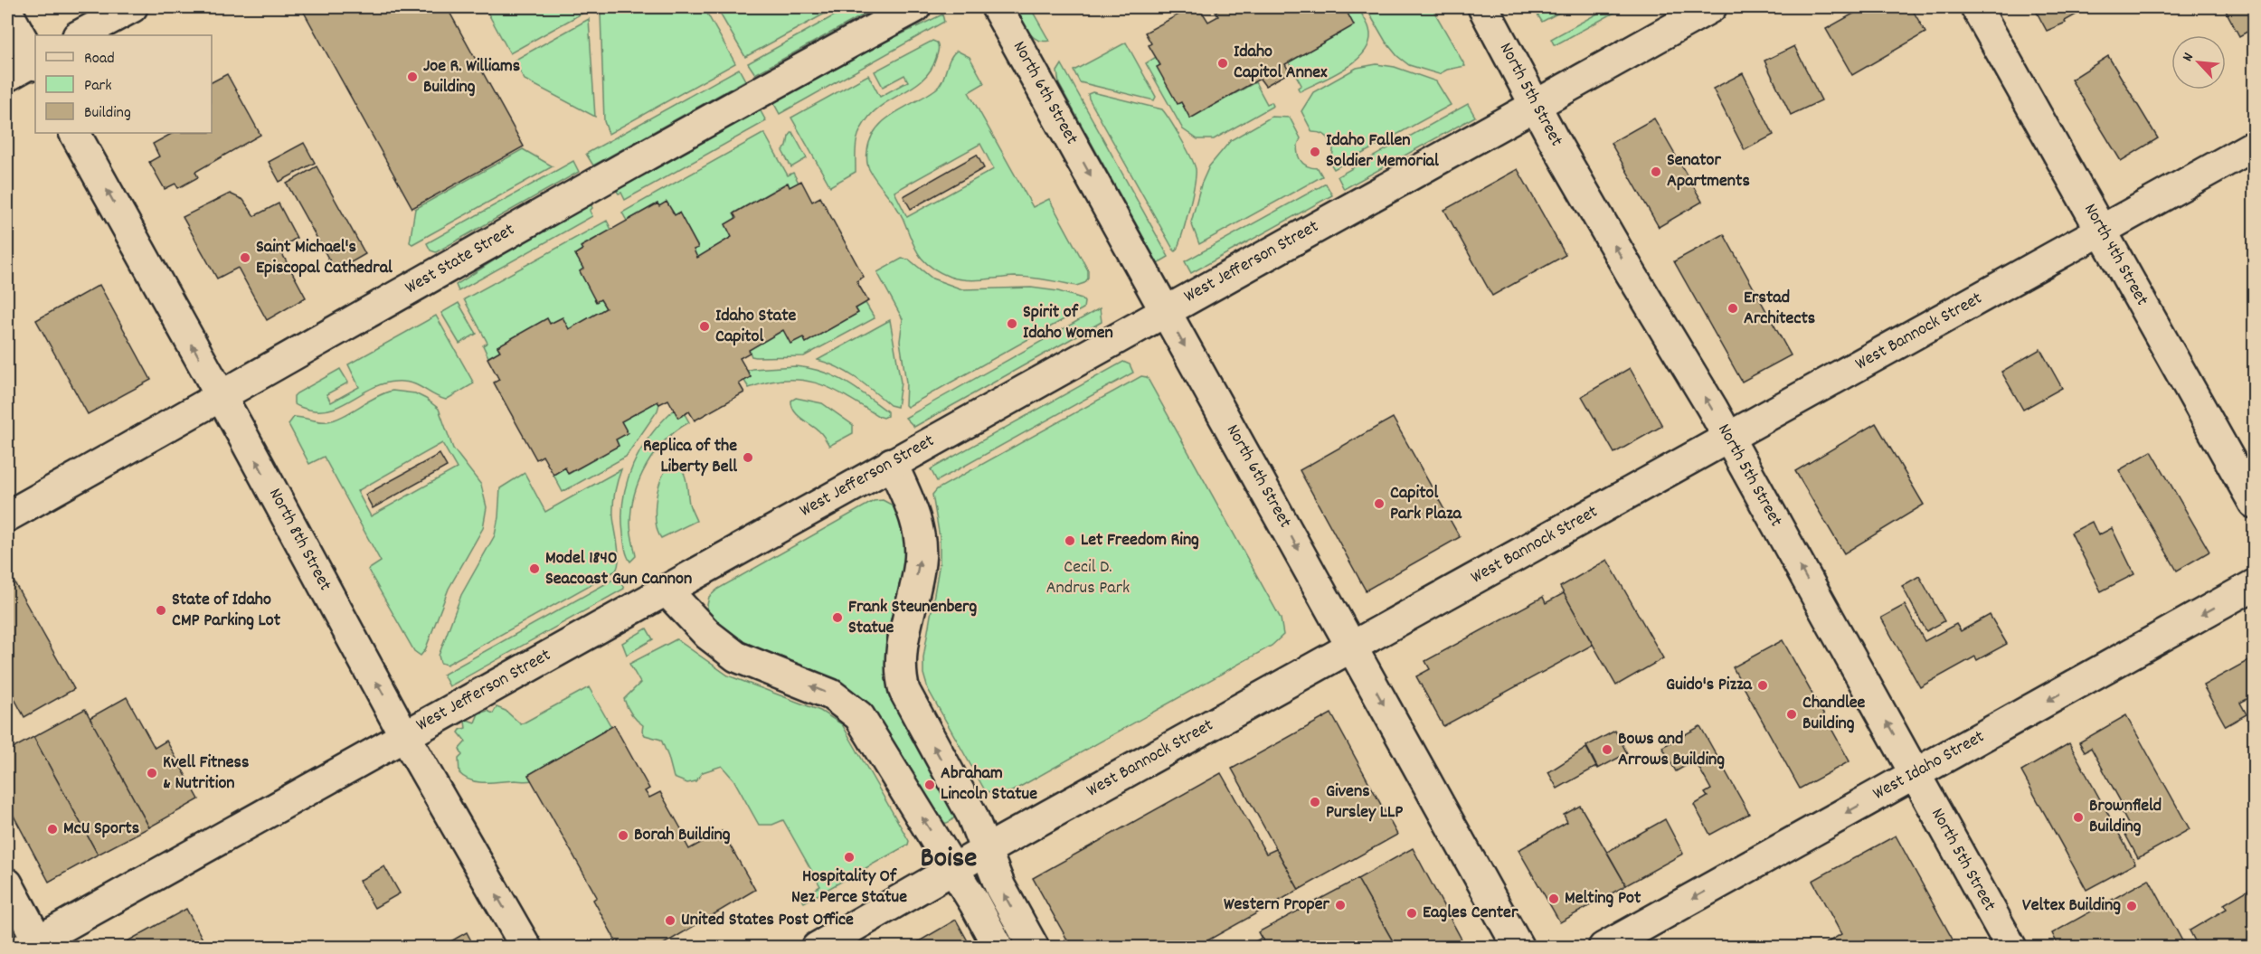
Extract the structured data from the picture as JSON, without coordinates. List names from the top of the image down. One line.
{"streets":{"street":["North 6th Street","North 5th Street","North 4th Street","West State Street","West Jefferson Street","West Bannock Street","North 8th Street","West Idaho Street"]},"crossings":[["North 6th Street","West Jefferson Street"],["North 6th Street","West Bannock Street"],["North 5th Street","West Jefferson Street"],["North 5th Street","West Bannock Street"],["North 5th Street","West Idaho Street"],["North 4th Street","West Bannock Street"],["West State Street","North 8th Street"],["West Jefferson Street","North 8th Street"]],"one_way":["North 6th Street","North 5th Street","North 8th Street","West Idaho Street"],"districts":["Boise"],"parks":["Cecil D. Andrus Park"],"places":["Idaho Capitol Annex","Joe R. Williams Building","Idaho Fallen Soldier Memorial","Senator Apartments","Saint Michael's Episcopal Cathedral","Erstad Architects","Spirit of Idaho Women","Idaho State Capitol","Replica of the Liberty Bell","Capitol Park Plaza","Let Freedom Ring","Model 1840 Seacoast Gun Cannon","State of Idaho CMP Parking Lot","Frank Steunenberg Statue","Guido's Pizza","Chandlee Building","Bows and Arrows Building","Kvell Fitness & Nutrition","Abraham Lincoln Statue","Givens Pursley LLP","Brownfield Building","McU Sports","Borah Building","Hospitality Of Nez Perce Statue","Melting Pot","Western Proper","Veltex Building","Eagles Center","United States Post Office"],"legend":["Road","Park","Building"],"north":"top left"}
